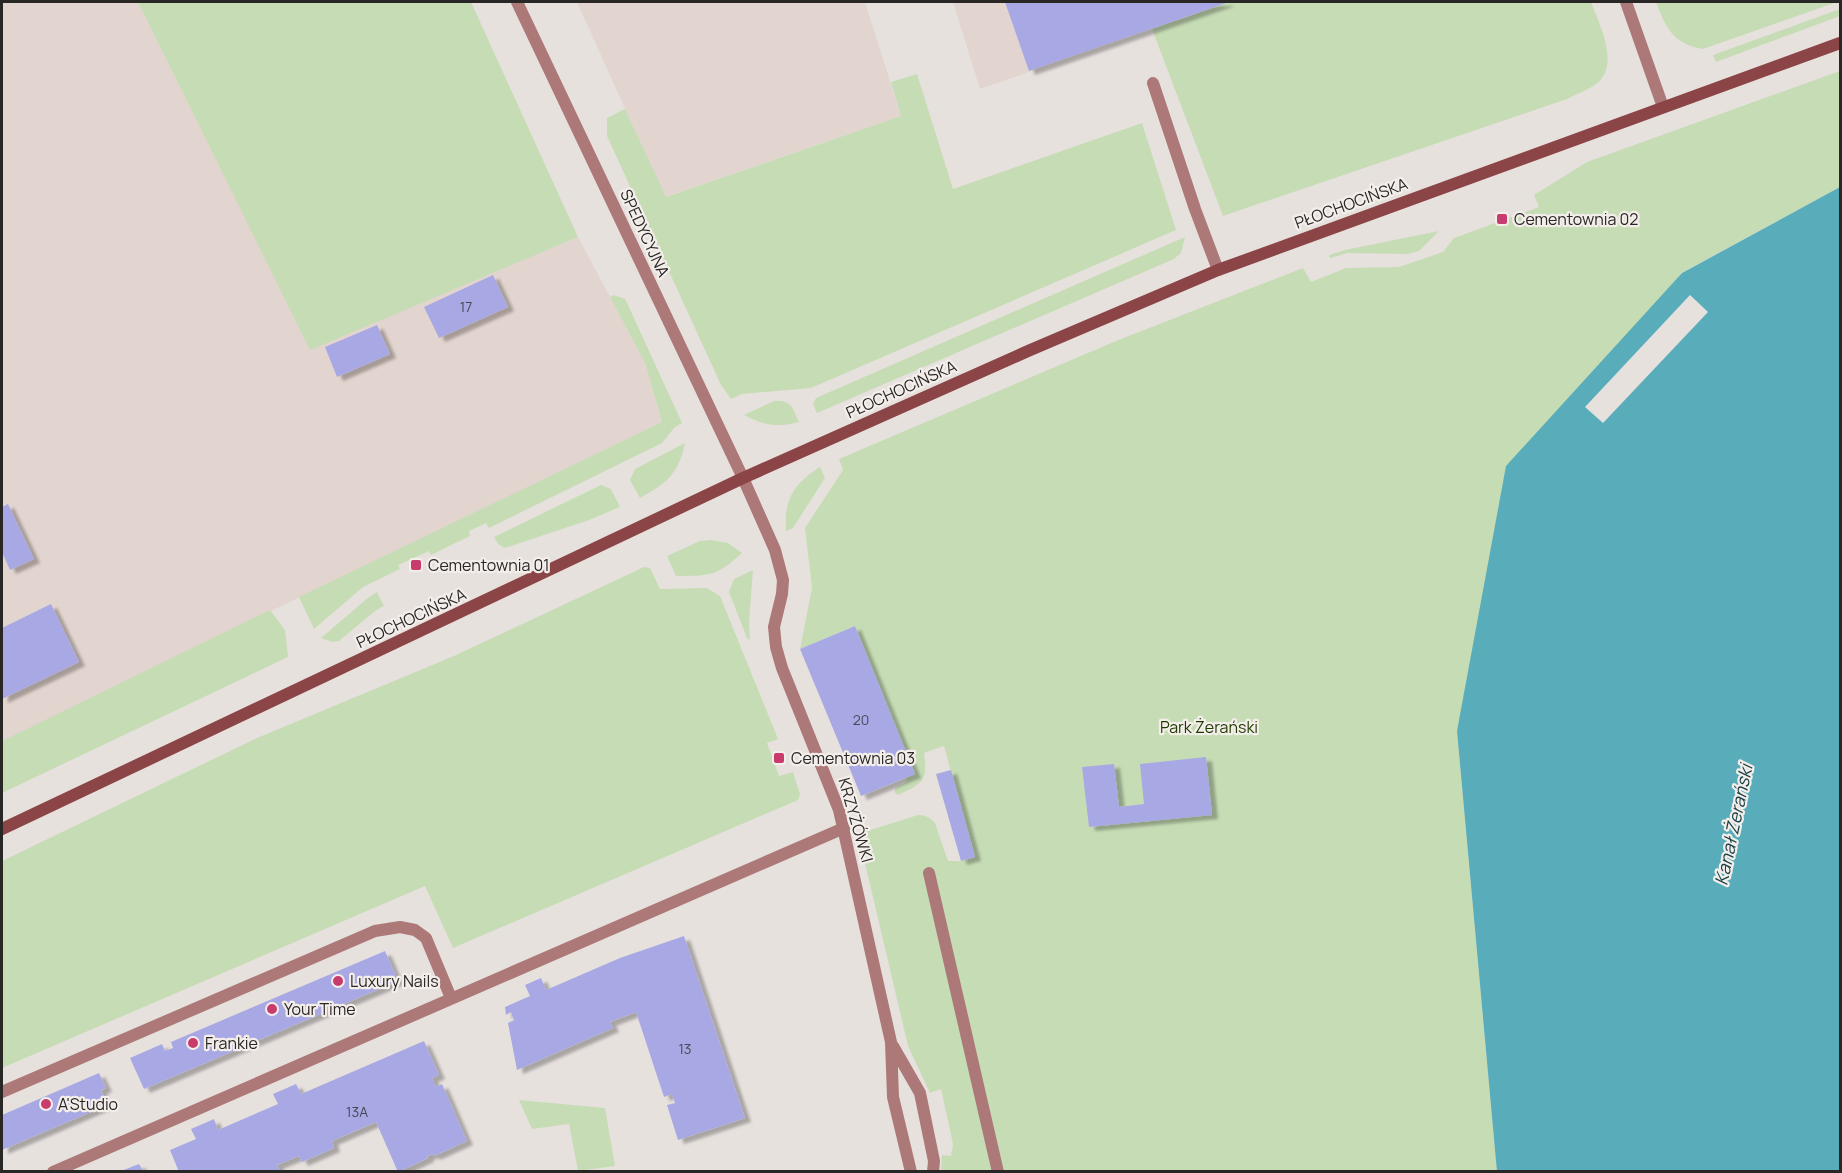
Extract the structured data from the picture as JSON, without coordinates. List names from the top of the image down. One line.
{"streets":{"main road":["PŁOCHOCIŃSKA"],"street":["SPEDYCYJNA","KRZYŻÓWKI"]},"crossings":[["PŁOCHOCIŃSKA","SPEDYCYJNA"],["PŁOCHOCIŃSKA","KRZYŻÓWKI"],["SPEDYCYJNA","KRZYŻÓWKI"]],"water":["Kanał Żerański"],"parks":["Park Żerański"],"places":{"transit":["Cementownia 02","Cementownia 01","Cementownia 03"],"other":["Luxury Nails","Your Time","Frankie","A'Studio"]},"house_numbers":["17","20","13","13A"]}
